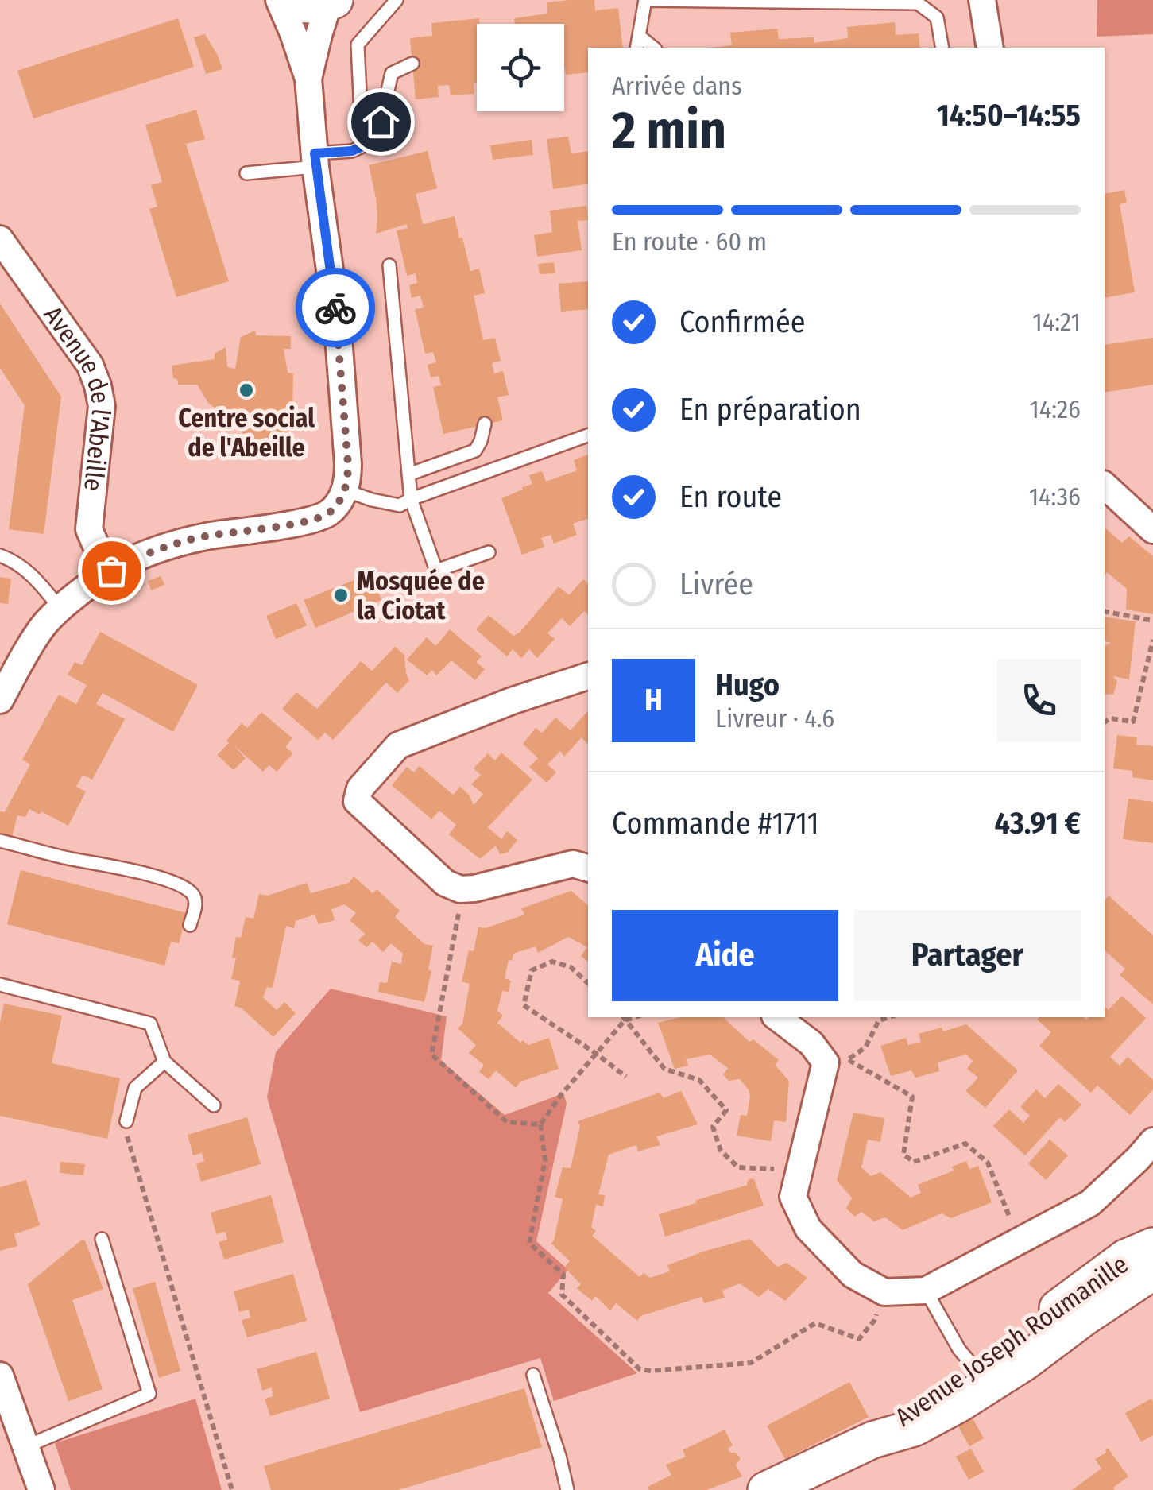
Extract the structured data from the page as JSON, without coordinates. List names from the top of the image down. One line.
{"streets":{"main road":["Avenue Joseph Roumanille"],"street":["Avenue de l'Abeille"]},"places":["Centre social de l'Abeille","Mosquée de la Ciotat"],"page":{"heading":["2 min","Arrivée dans","14:50–14:55"],"panel":["Hugo","Livreur · 4.6","Commande #1711","43.91 €"],"bar":"En route · 60 m","list":[["Confirmée","14:21"],["En préparation","14:26"],["En route","14:36"],"Livrée"],"round":"H","buttons":["Aide","Partager"]}}
